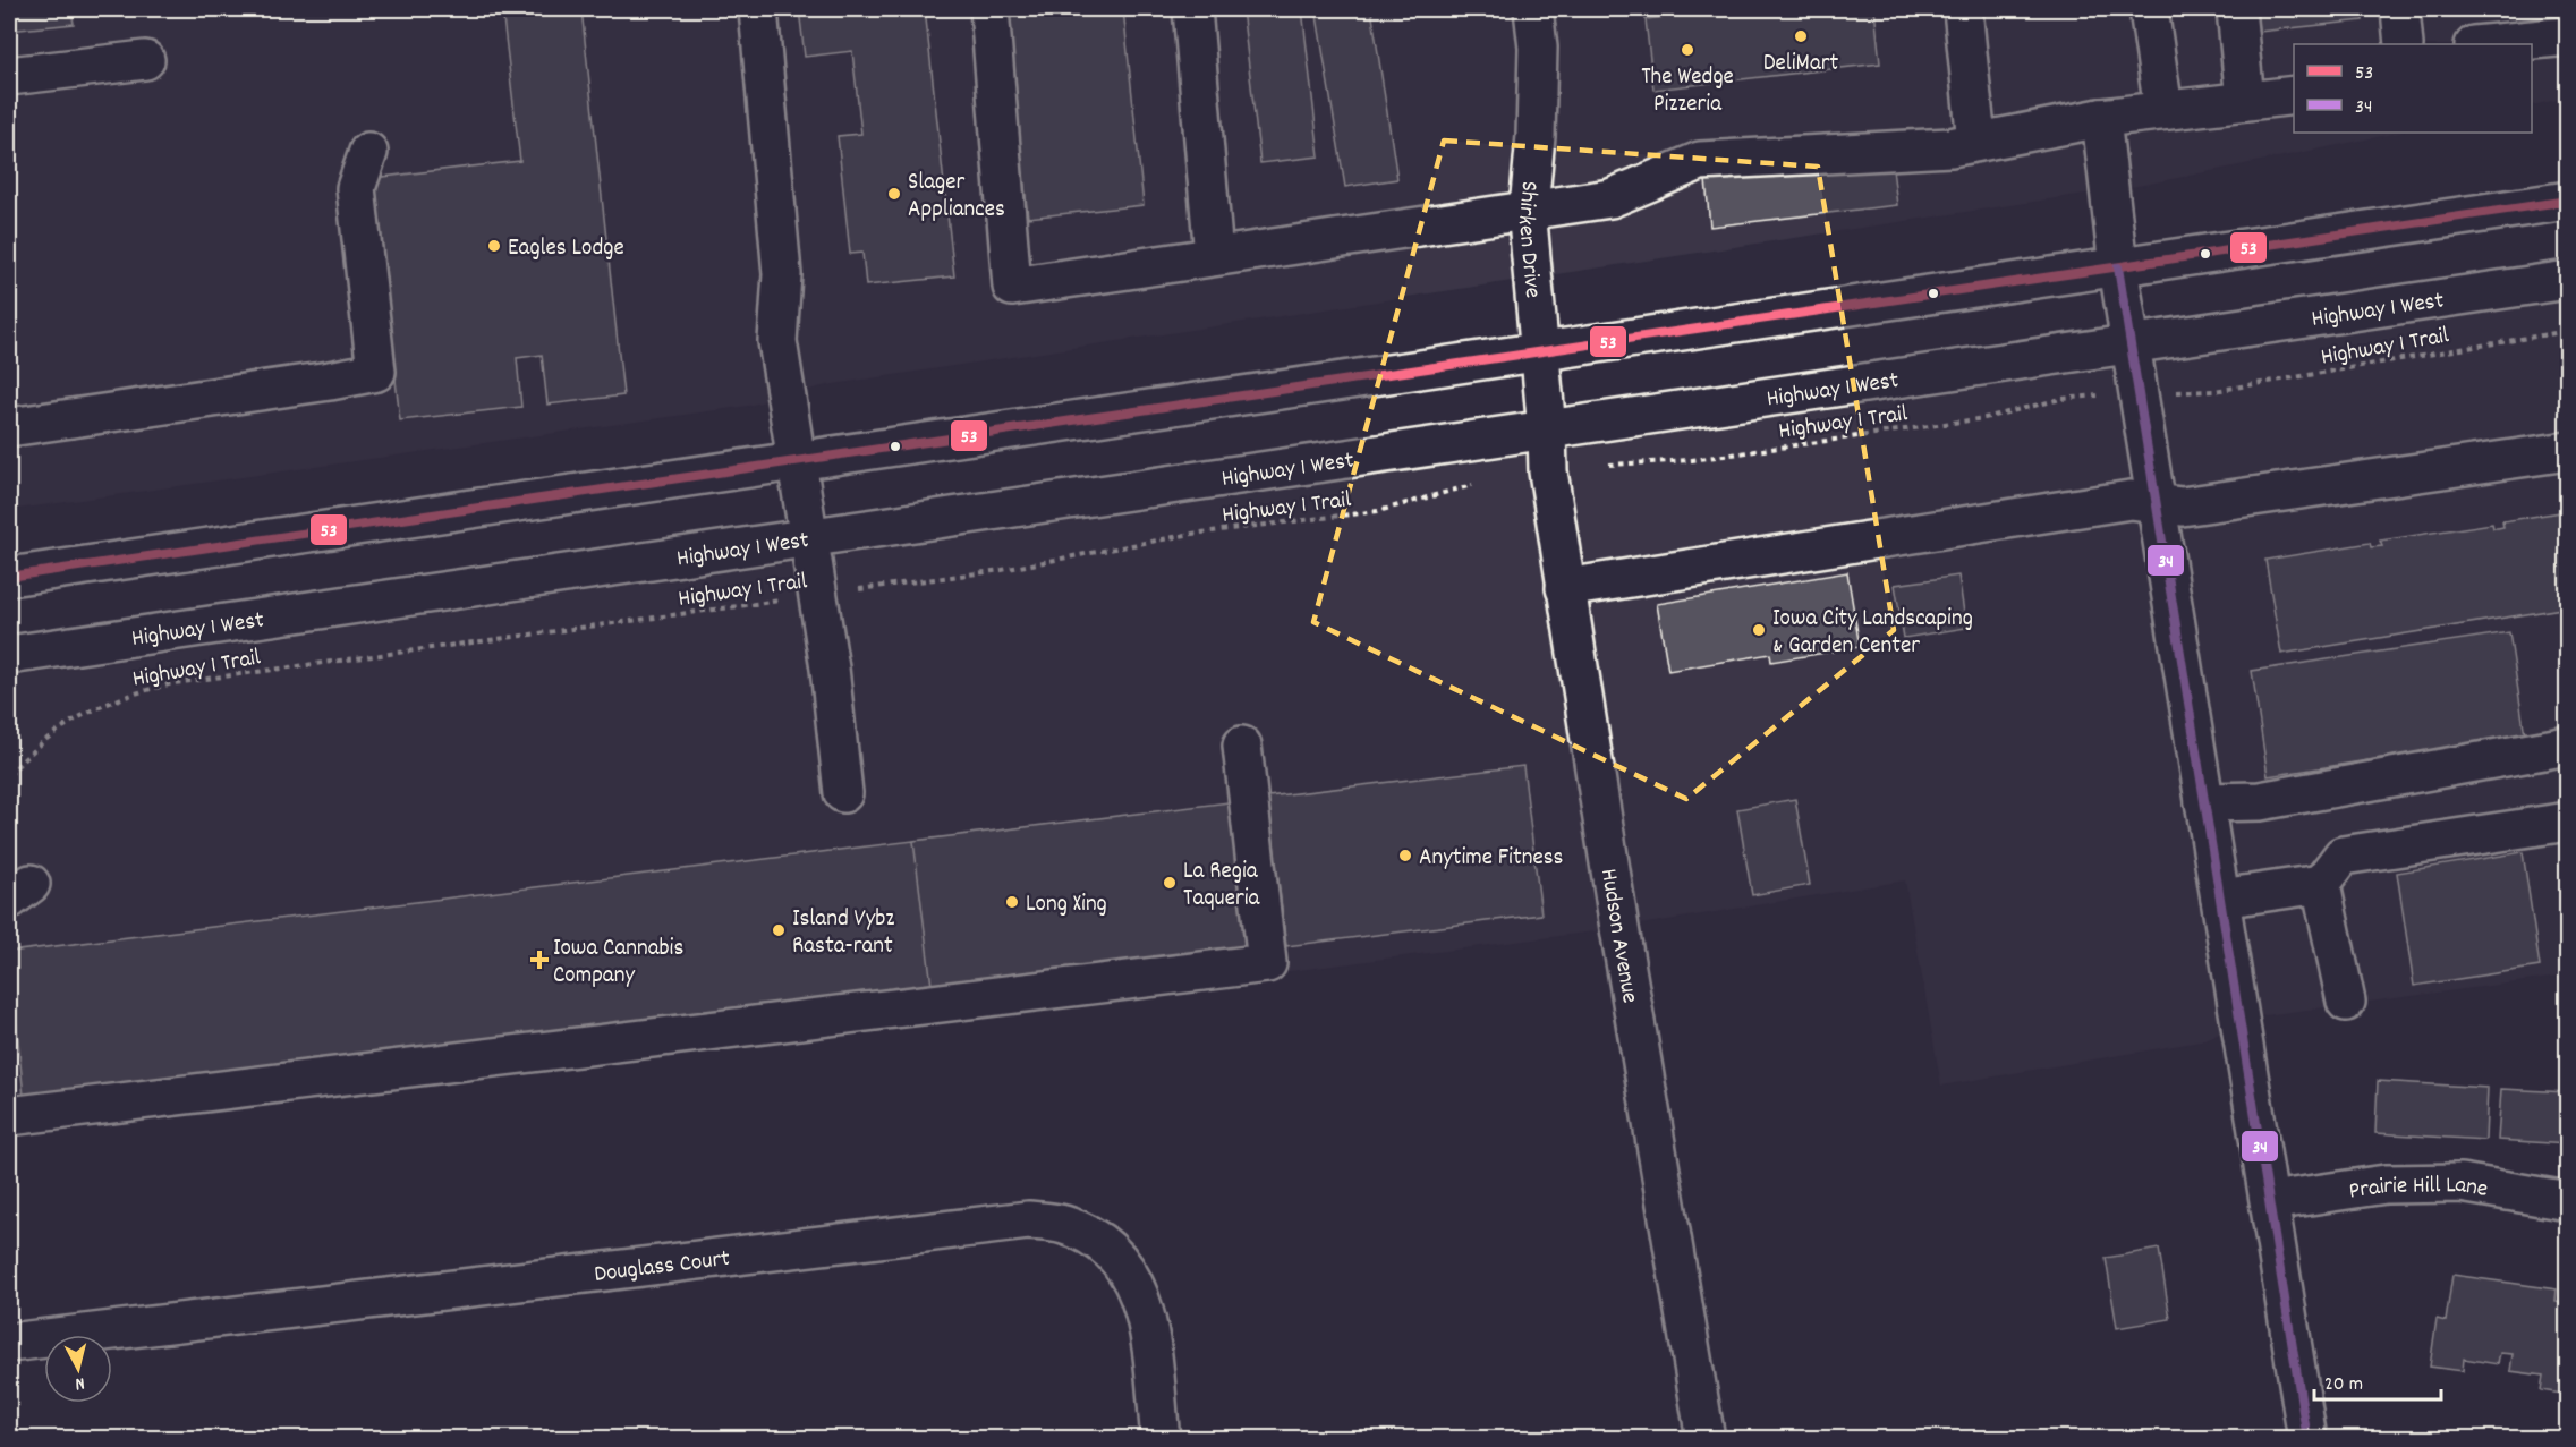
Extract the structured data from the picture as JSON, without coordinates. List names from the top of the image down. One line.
{"streets":{"main road":["Shirken Drive","Highway 1 West","Hudson Avenue","Prairie Hill Lane","Douglass Court"],"path":["Highway 1 Trail"]},"crossings":[["Shirken Drive","Highway 1 West"],["Shirken Drive","Hudson Avenue"],["Highway 1 West","Hudson Avenue"]],"places":{"other":["DeliMart","The Wedge Pizzeria","Slager Appliances","Eagles Lodge","Iowa City Landscaping & Garden Center","Anytime Fitness","La Regia Taqueria","Long Xing","Island Vybz Rasta-rant"],"health":["Iowa Cannabis Company"]},"lines":["transit line 53","transit line 34"],"legend":["53","34"],"scale_bar":"20 m","north":"bottom"}
